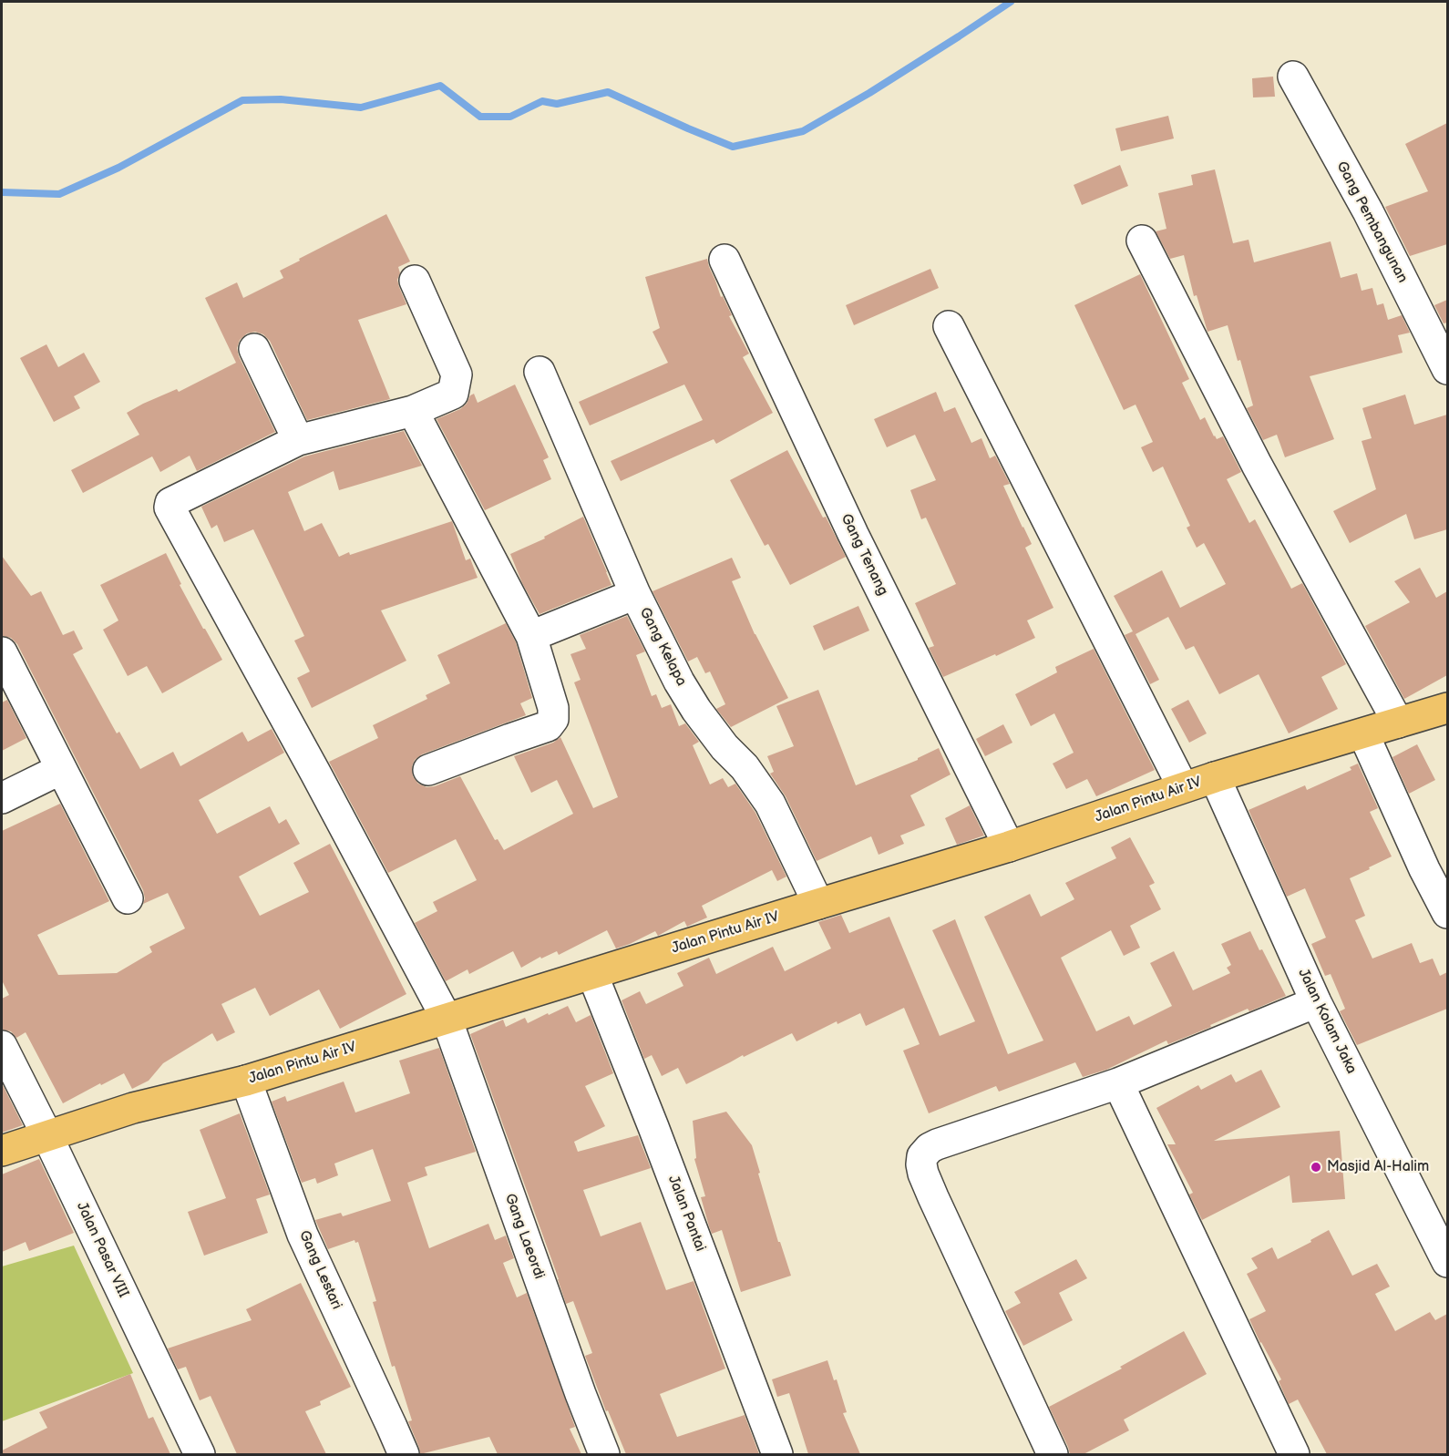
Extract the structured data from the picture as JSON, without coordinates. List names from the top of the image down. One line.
{"streets":{"main road":["Jalan Pintu Air IV"],"street":["Gang Pembangunan","Gang Tenang","Gang Kelapa","Jalan Kolam Jaka","Jalan Pantai","Gang Laeordi","Jalan Pasar VIII","Gang Lestari"]},"crossings":[["Gang Tenang","Jalan Pintu Air IV"],["Gang Kelapa","Jalan Pintu Air IV"],["Jalan Pintu Air IV","Jalan Kolam Jaka"],["Jalan Pintu Air IV","Jalan Pantai"],["Jalan Pintu Air IV","Gang Laeordi"],["Jalan Pintu Air IV","Jalan Pasar VIII"],["Jalan Pintu Air IV","Gang Lestari"]],"places":["Masjid Al-Halim"]}
